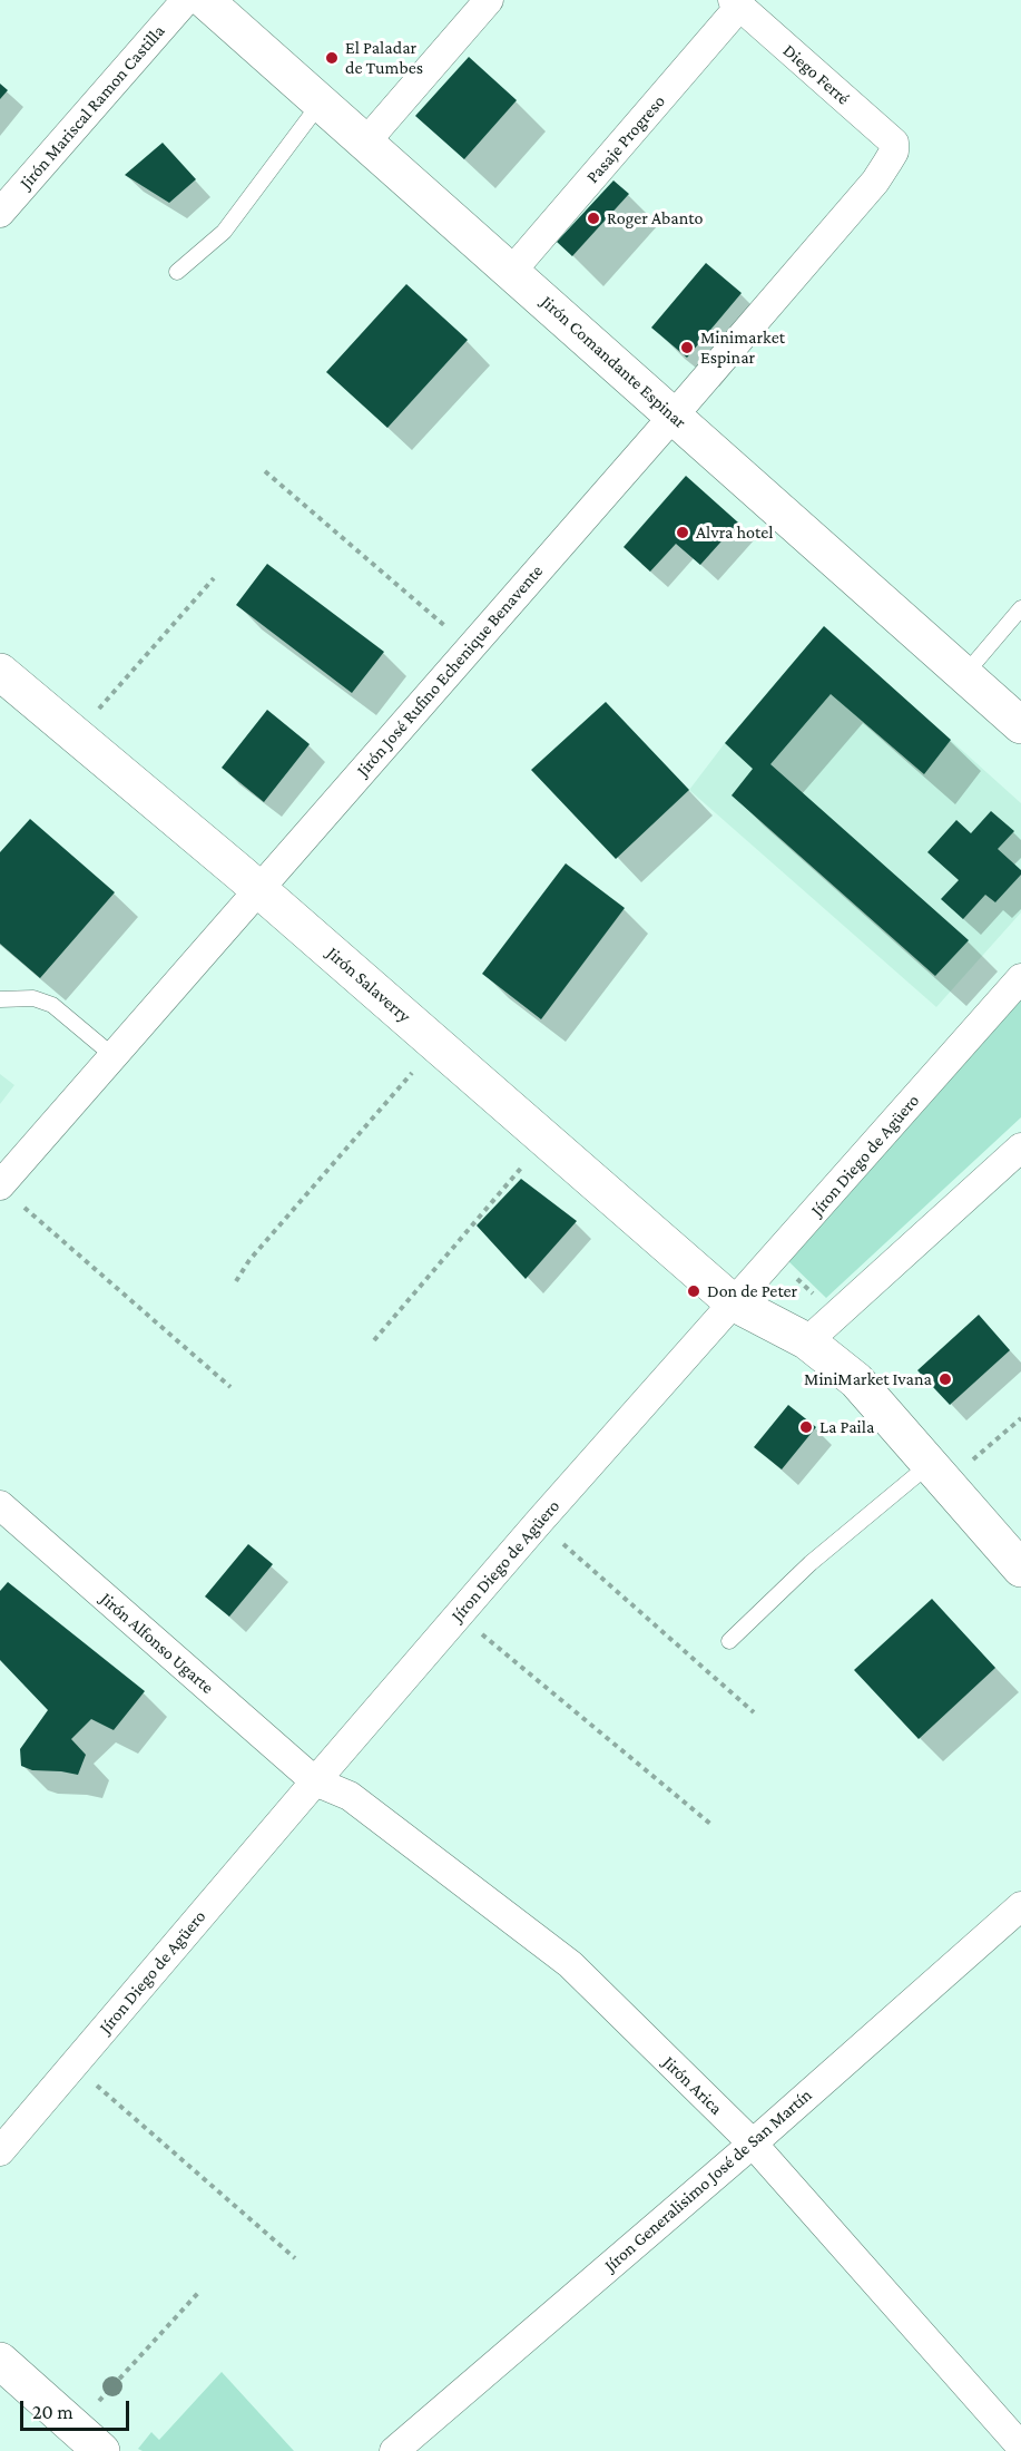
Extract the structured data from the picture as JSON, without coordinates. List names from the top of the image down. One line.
{"streets":{"main road":["Jirón Comandante Espinar","Jirón Salaverry"],"street":["Diego Ferré","Jirón Mariscal Ramon Castilla","Pasaje Progreso","Jirón José Rufino Echenique Benavente","Jíron Diego de Agüero","Jirón Alfonso Ugarte","Jirón Arica","Jíron Generalisimo José de San Martín"]},"crossings":[["Diego Ferré","Pasaje Progreso"],["Diego Ferré","Jirón José Rufino Echenique Benavente"],["Pasaje Progreso","Jirón Comandante Espinar"],["Jirón Comandante Espinar","Jirón José Rufino Echenique Benavente"],["Jirón José Rufino Echenique Benavente","Jirón Salaverry"],["Jirón Salaverry","Jíron Diego de Agüero"],["Jíron Diego de Agüero","Jirón Alfonso Ugarte"],["Jíron Diego de Agüero","Jirón Arica"],["Jirón Alfonso Ugarte","Jirón Arica"],["Jirón Arica","Jíron Generalisimo José de San Martín"]],"places":["El Paladar de Tumbes","Roger Abanto","Minimarket Espinar","Alvra hotel","Don de Peter","MiniMarket Ivana","La Paila"],"scale_bar":"20 m"}
